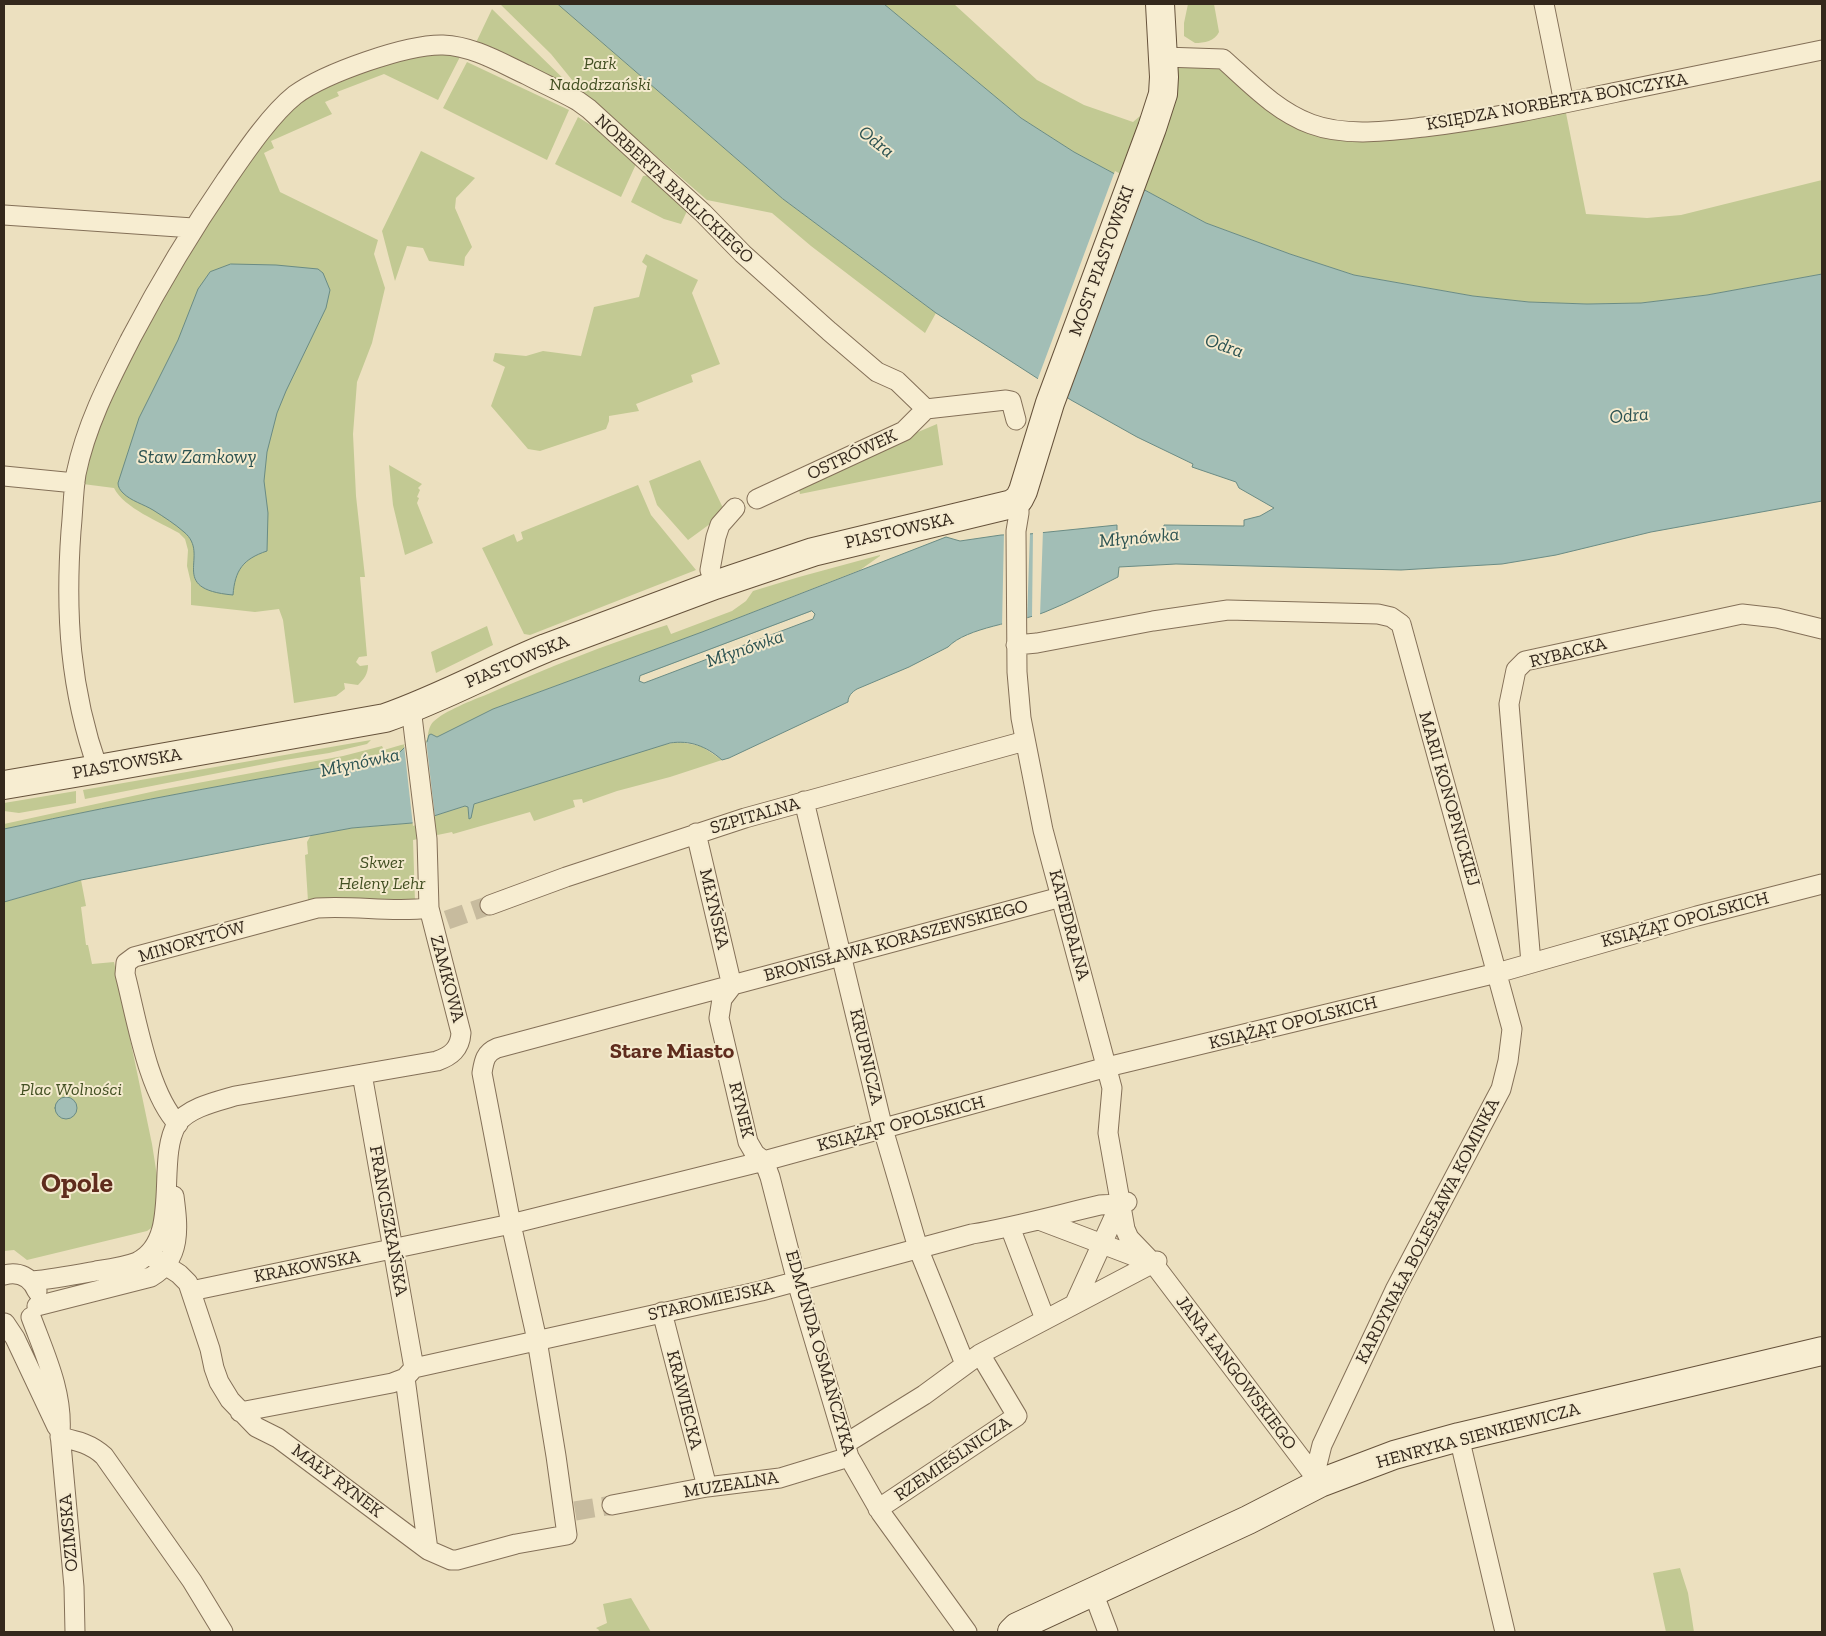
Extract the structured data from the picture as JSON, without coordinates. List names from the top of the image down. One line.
{"streets":{"street":["KSIĘDZA NORBERTA BONCZYKA","NORBERTA BARLICKIEGO","MOST PIASTOWSKI","OSTRÓWEK","PIASTOWSKA","RYBACKA","MARII KONOPNICKIEJ","SZPITALNA","MŁYŃSKA","KSIĄŻĄT OPOLSKICH","KATEDRALNA","BRONISŁAWA KORASZEWSKIEGO","MINORYTÓW","ZAMKOWA","KRUPNICZA","RYNEK","FRANCISZKAŃSKA","KARDYNAŁA BOLESŁAWA KOMINKA","KRAKOWSKA","STAROMIEJSKA","EDMUNDA OSMAŃCZYKA","JANA ŁANGOWSKIEGO","KRAWIECKA","HENRYKA SIENKIEWICZA","RZEMIEŚLNICZA","MAŁY RYNEK","MUZEALNA","OZIMSKA"]},"crossings":[["KSIĘDZA NORBERTA BONCZYKA","MOST PIASTOWSKI"],["NORBERTA BARLICKIEGO","OSTRÓWEK"],["NORBERTA BARLICKIEGO","PIASTOWSKA"],["MOST PIASTOWSKI","PIASTOWSKA"],["MOST PIASTOWSKI","KATEDRALNA"],["PIASTOWSKA","KATEDRALNA"],["PIASTOWSKA","ZAMKOWA"],["RYBACKA","KSIĄŻĄT OPOLSKICH"],["MARII KONOPNICKIEJ","KSIĄŻĄT OPOLSKICH"],["MARII KONOPNICKIEJ","KATEDRALNA"],["MARII KONOPNICKIEJ","KARDYNAŁA BOLESŁAWA KOMINKA"],["SZPITALNA","MŁYŃSKA"],["SZPITALNA","KATEDRALNA"],["SZPITALNA","KRUPNICZA"],["MŁYŃSKA","BRONISŁAWA KORASZEWSKIEGO"],["MŁYŃSKA","RYNEK"],["KSIĄŻĄT OPOLSKICH","KATEDRALNA"],["KSIĄŻĄT OPOLSKICH","KRUPNICZA"],["KSIĄŻĄT OPOLSKICH","RYNEK"],["KSIĄŻĄT OPOLSKICH","KARDYNAŁA BOLESŁAWA KOMINKA"],["KSIĄŻĄT OPOLSKICH","EDMUNDA OSMAŃCZYKA"],["KATEDRALNA","BRONISŁAWA KORASZEWSKIEGO"],["KATEDRALNA","STAROMIEJSKA"],["KATEDRALNA","JANA ŁANGOWSKIEGO"],["BRONISŁAWA KORASZEWSKIEGO","KRUPNICZA"],["BRONISŁAWA KORASZEWSKIEGO","RYNEK"],["MINORYTÓW","ZAMKOWA"],["ZAMKOWA","FRANCISZKAŃSKA"],["KRUPNICZA","STAROMIEJSKA"],["KRUPNICZA","RZEMIEŚLNICZA"],["KRUPNICZA","MUZEALNA"],["RYNEK","EDMUNDA OSMAŃCZYKA"],["FRANCISZKAŃSKA","KRAKOWSKA"],["FRANCISZKAŃSKA","STAROMIEJSKA"],["KARDYNAŁA BOLESŁAWA KOMINKA","JANA ŁANGOWSKIEGO"],["KARDYNAŁA BOLESŁAWA KOMINKA","HENRYKA SIENKIEWICZA"],["KRAKOWSKA","MAŁY RYNEK"],["STAROMIEJSKA","EDMUNDA OSMAŃCZYKA"],["STAROMIEJSKA","JANA ŁANGOWSKIEGO"],["STAROMIEJSKA","KRAWIECKA"],["STAROMIEJSKA","MAŁY RYNEK"],["EDMUNDA OSMAŃCZYKA","RZEMIEŚLNICZA"],["EDMUNDA OSMAŃCZYKA","MUZEALNA"],["JANA ŁANGOWSKIEGO","HENRYKA SIENKIEWICZA"],["JANA ŁANGOWSKIEGO","MUZEALNA"],["KRAWIECKA","MUZEALNA"],["RZEMIEŚLNICZA","MUZEALNA"]],"districts":["Stare Miasto","Opole"],"water":["Odra","Staw Zamkowy","Młynówka"],"parks":["Park Nadodrzański","Skwer Heleny Lehr","Plac Wolności"]}
